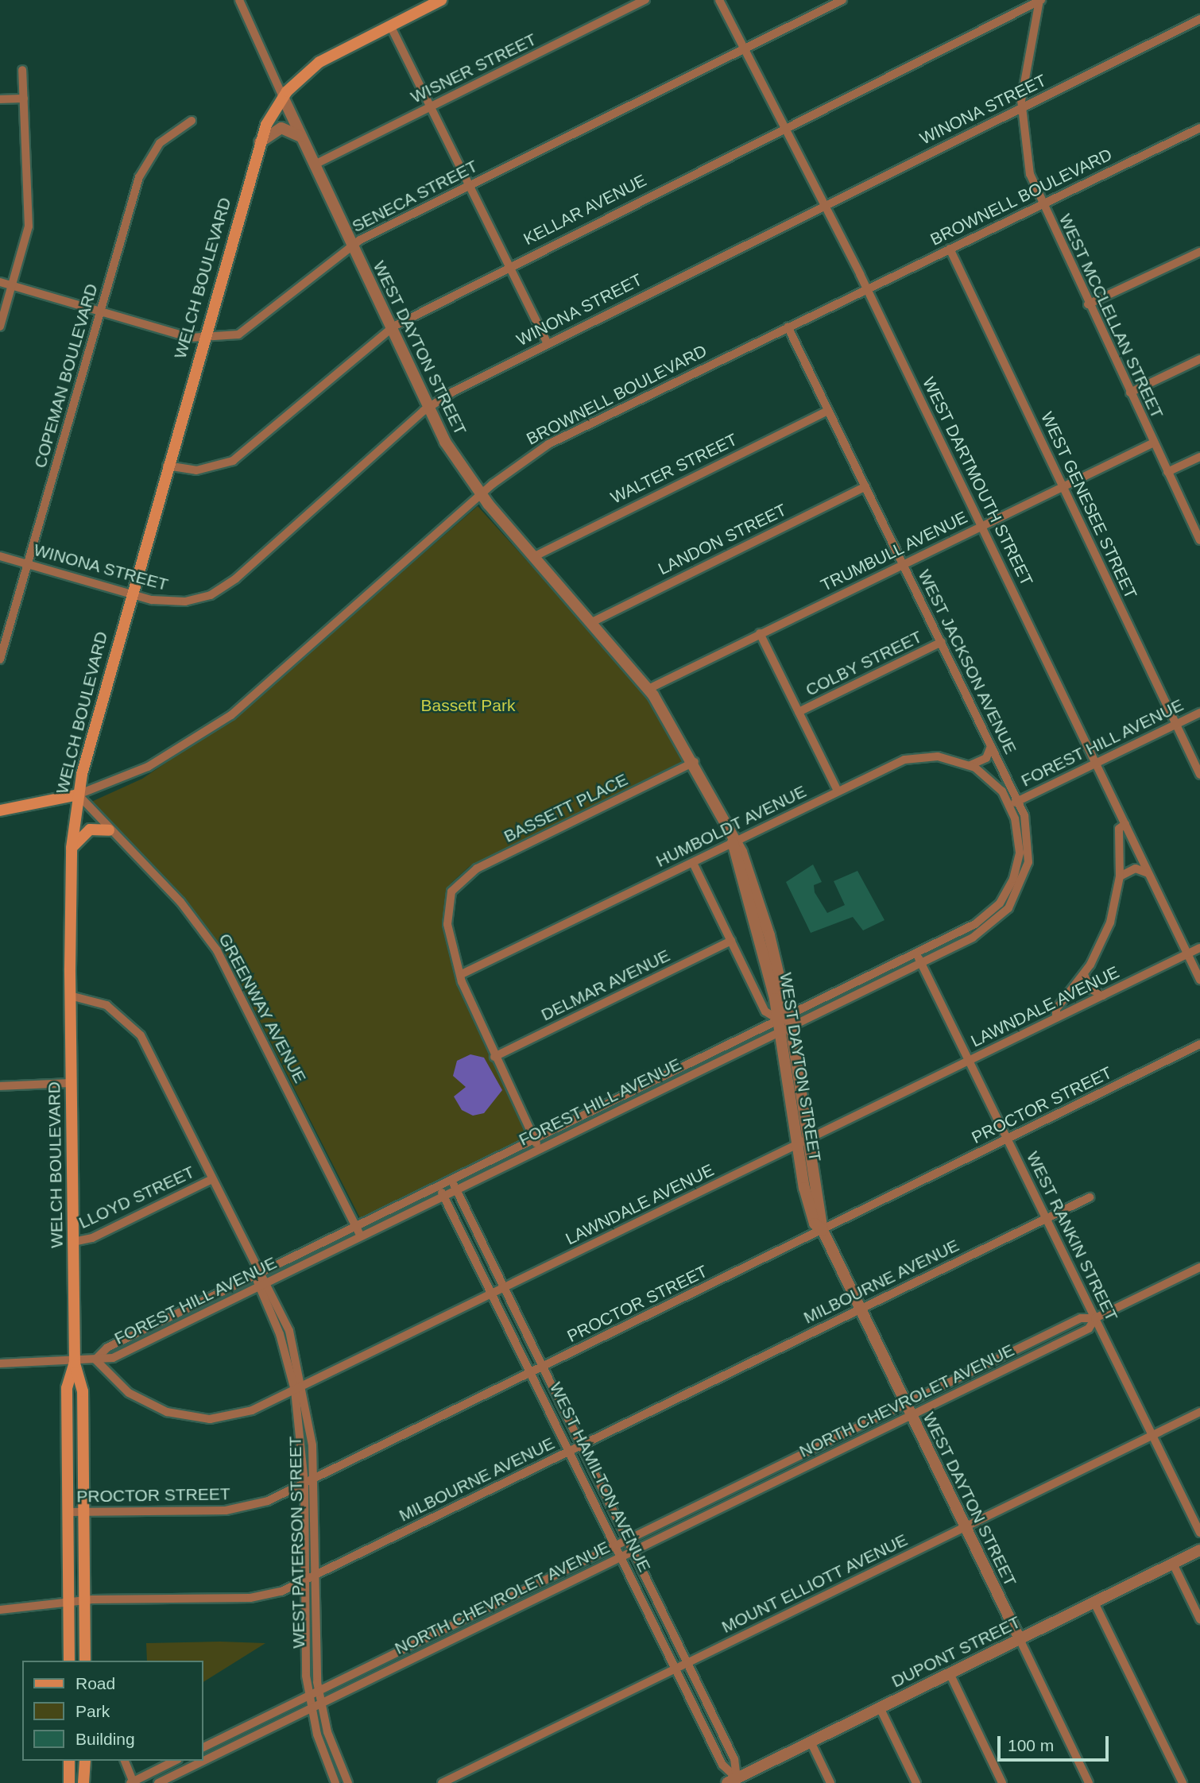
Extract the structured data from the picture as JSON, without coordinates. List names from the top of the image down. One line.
{"streets":{"main road":["WELCH BOULEVARD"],"street":["WISNER STREET","WINONA STREET","SENECA STREET","BROWNELL BOULEVARD","KELLAR AVENUE","WEST MCCLELLAN STREET","WEST DAYTON STREET","COPEMAN BOULEVARD","WALTER STREET","WEST DARTMOUTH STREET","WEST GENESEE STREET","LANDON STREET","TRUMBULL AVENUE","WEST JACKSON AVENUE","COLBY STREET","FOREST HILL AVENUE","BASSETT PLACE","HUMBOLDT AVENUE","DELMAR AVENUE","LAWNDALE AVENUE","GREENWAY AVENUE","PROCTOR STREET","LLOYD STREET","WEST RANKIN STREET","MILBOURNE AVENUE","NORTH CHEVROLET AVENUE","WEST HAMILTON AVENUE","WEST PATERSON STREET","MOUNT ELLIOTT AVENUE","DUPONT STREET"]},"crossings":[["WISNER STREET","WEST DAYTON STREET"],["WINONA STREET","WELCH BOULEVARD"],["WINONA STREET","WEST MCCLELLAN STREET"],["WINONA STREET","WEST DAYTON STREET"],["WINONA STREET","COPEMAN BOULEVARD"],["WINONA STREET","WEST DARTMOUTH STREET"],["SENECA STREET","WELCH BOULEVARD"],["SENECA STREET","WEST DAYTON STREET"],["SENECA STREET","COPEMAN BOULEVARD"],["SENECA STREET","WEST DARTMOUTH STREET"],["BROWNELL BOULEVARD","WELCH BOULEVARD"],["BROWNELL BOULEVARD","WEST MCCLELLAN STREET"],["BROWNELL BOULEVARD","WEST DAYTON STREET"],["BROWNELL BOULEVARD","WEST DARTMOUTH STREET"],["BROWNELL BOULEVARD","WEST GENESEE STREET"],["BROWNELL BOULEVARD","WEST JACKSON AVENUE"],["BROWNELL BOULEVARD","GREENWAY AVENUE"],["KELLAR AVENUE","WELCH BOULEVARD"],["KELLAR AVENUE","WEST MCCLELLAN STREET"],["KELLAR AVENUE","WEST DAYTON STREET"],["KELLAR AVENUE","WEST DARTMOUTH STREET"],["WELCH BOULEVARD","WEST DAYTON STREET"],["WELCH BOULEVARD","FOREST HILL AVENUE"],["WELCH BOULEVARD","GREENWAY AVENUE"],["WELCH BOULEVARD","PROCTOR STREET"],["WELCH BOULEVARD","LLOYD STREET"],["WELCH BOULEVARD","MILBOURNE AVENUE"],["WELCH BOULEVARD","WEST PATERSON STREET"],["WEST MCCLELLAN STREET","TRUMBULL AVENUE"],["WEST DAYTON STREET","WALTER STREET"],["WEST DAYTON STREET","LANDON STREET"],["WEST DAYTON STREET","TRUMBULL AVENUE"],["WEST DAYTON STREET","FOREST HILL AVENUE"],["WEST DAYTON STREET","BASSETT PLACE"],["WEST DAYTON STREET","HUMBOLDT AVENUE"],["WEST DAYTON STREET","LAWNDALE AVENUE"],["WEST DAYTON STREET","PROCTOR STREET"],["WEST DAYTON STREET","MILBOURNE AVENUE"],["WEST DAYTON STREET","NORTH CHEVROLET AVENUE"],["WEST DAYTON STREET","MOUNT ELLIOTT AVENUE"],["WEST DAYTON STREET","DUPONT STREET"],["WALTER STREET","WEST JACKSON AVENUE"],["WEST DARTMOUTH STREET","TRUMBULL AVENUE"],["WEST DARTMOUTH STREET","FOREST HILL AVENUE"],["WEST DARTMOUTH STREET","LAWNDALE AVENUE"],["WEST GENESEE STREET","TRUMBULL AVENUE"],["WEST GENESEE STREET","FOREST HILL AVENUE"],["LANDON STREET","WEST JACKSON AVENUE"],["TRUMBULL AVENUE","WEST JACKSON AVENUE"],["WEST JACKSON AVENUE","COLBY STREET"],["WEST JACKSON AVENUE","FOREST HILL AVENUE"],["WEST JACKSON AVENUE","HUMBOLDT AVENUE"],["FOREST HILL AVENUE","HUMBOLDT AVENUE"],["FOREST HILL AVENUE","LAWNDALE AVENUE"],["FOREST HILL AVENUE","GREENWAY AVENUE"],["FOREST HILL AVENUE","WEST RANKIN STREET"],["FOREST HILL AVENUE","WEST HAMILTON AVENUE"],["FOREST HILL AVENUE","WEST PATERSON STREET"],["BASSETT PLACE","HUMBOLDT AVENUE"],["LAWNDALE AVENUE","WEST RANKIN STREET"],["LAWNDALE AVENUE","WEST HAMILTON AVENUE"],["LAWNDALE AVENUE","WEST PATERSON STREET"],["PROCTOR STREET","WEST RANKIN STREET"],["PROCTOR STREET","WEST HAMILTON AVENUE"],["PROCTOR STREET","WEST PATERSON STREET"],["LLOYD STREET","WEST PATERSON STREET"],["WEST RANKIN STREET","MILBOURNE AVENUE"],["WEST RANKIN STREET","NORTH CHEVROLET AVENUE"],["WEST RANKIN STREET","MOUNT ELLIOTT AVENUE"],["MILBOURNE AVENUE","WEST HAMILTON AVENUE"],["MILBOURNE AVENUE","WEST PATERSON STREET"],["NORTH CHEVROLET AVENUE","WEST HAMILTON AVENUE"],["NORTH CHEVROLET AVENUE","WEST PATERSON STREET"],["WEST HAMILTON AVENUE","MOUNT ELLIOTT AVENUE"],["WEST HAMILTON AVENUE","DUPONT STREET"]],"parks":["Bassett Park"],"legend":["Road","Park","Building"],"scale_bar":"100 m"}
